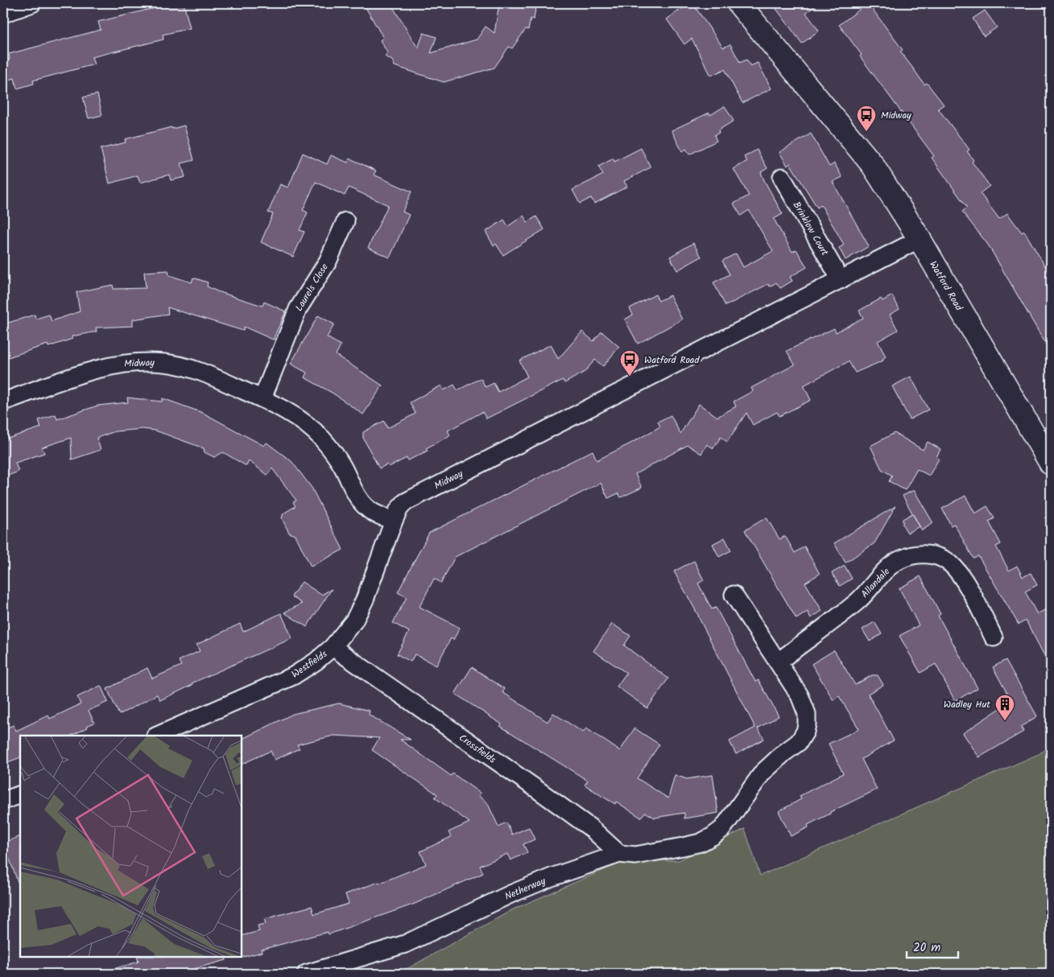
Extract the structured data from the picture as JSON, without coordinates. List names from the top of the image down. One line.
{"streets":{"main road":["Watford Road"],"street":["Brinklow Court","Laurels Close","Midway","Allandale","Westfields","Crossfields","Netherway"]},"crossings":[["Brinklow Court","Midway"],["Watford Road","Midway"],["Laurels Close","Midway"],["Midway","Westfields"],["Allandale","Netherway"],["Westfields","Crossfields"],["Crossfields","Netherway"]],"places":{"bus stop":["Midway","Watford Road"],"building":["Wadley Hut"]},"scale_bar":"20 m"}
